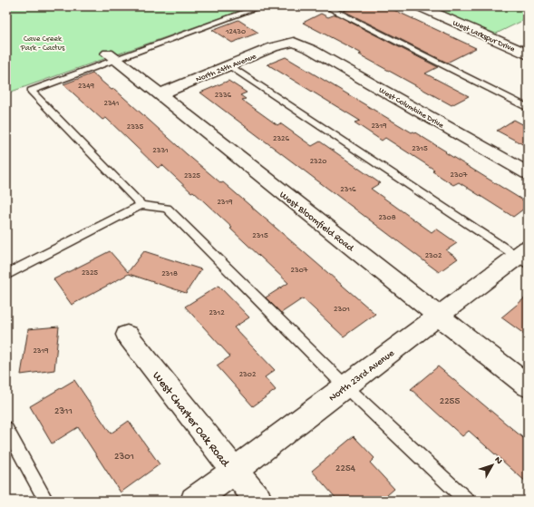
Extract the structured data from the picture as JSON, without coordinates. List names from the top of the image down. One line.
{"streets":{"street":["West Larkspur Drive","North 24th Avenue","West Columbine Drive","West Bloomfield Road","North 23rd Avenue","West Charter Oak Road"]},"crossings":[["North 24th Avenue","West Columbine Drive"],["North 24th Avenue","West Bloomfield Road"],["West Bloomfield Road","North 23rd Avenue"],["North 23rd Avenue","West Charter Oak Road"]],"parks":["Cave Creek Park - Cactus"],"house_numbers":["12430","2349","2336","2341","2319","2335","2326","2315","2331","2320","2307","2325","2316","2319","2308","2315","2302","2307","2325","2318","2301","2312","2319","2302","2255","2311","2301","2254"],"north":"top right"}
